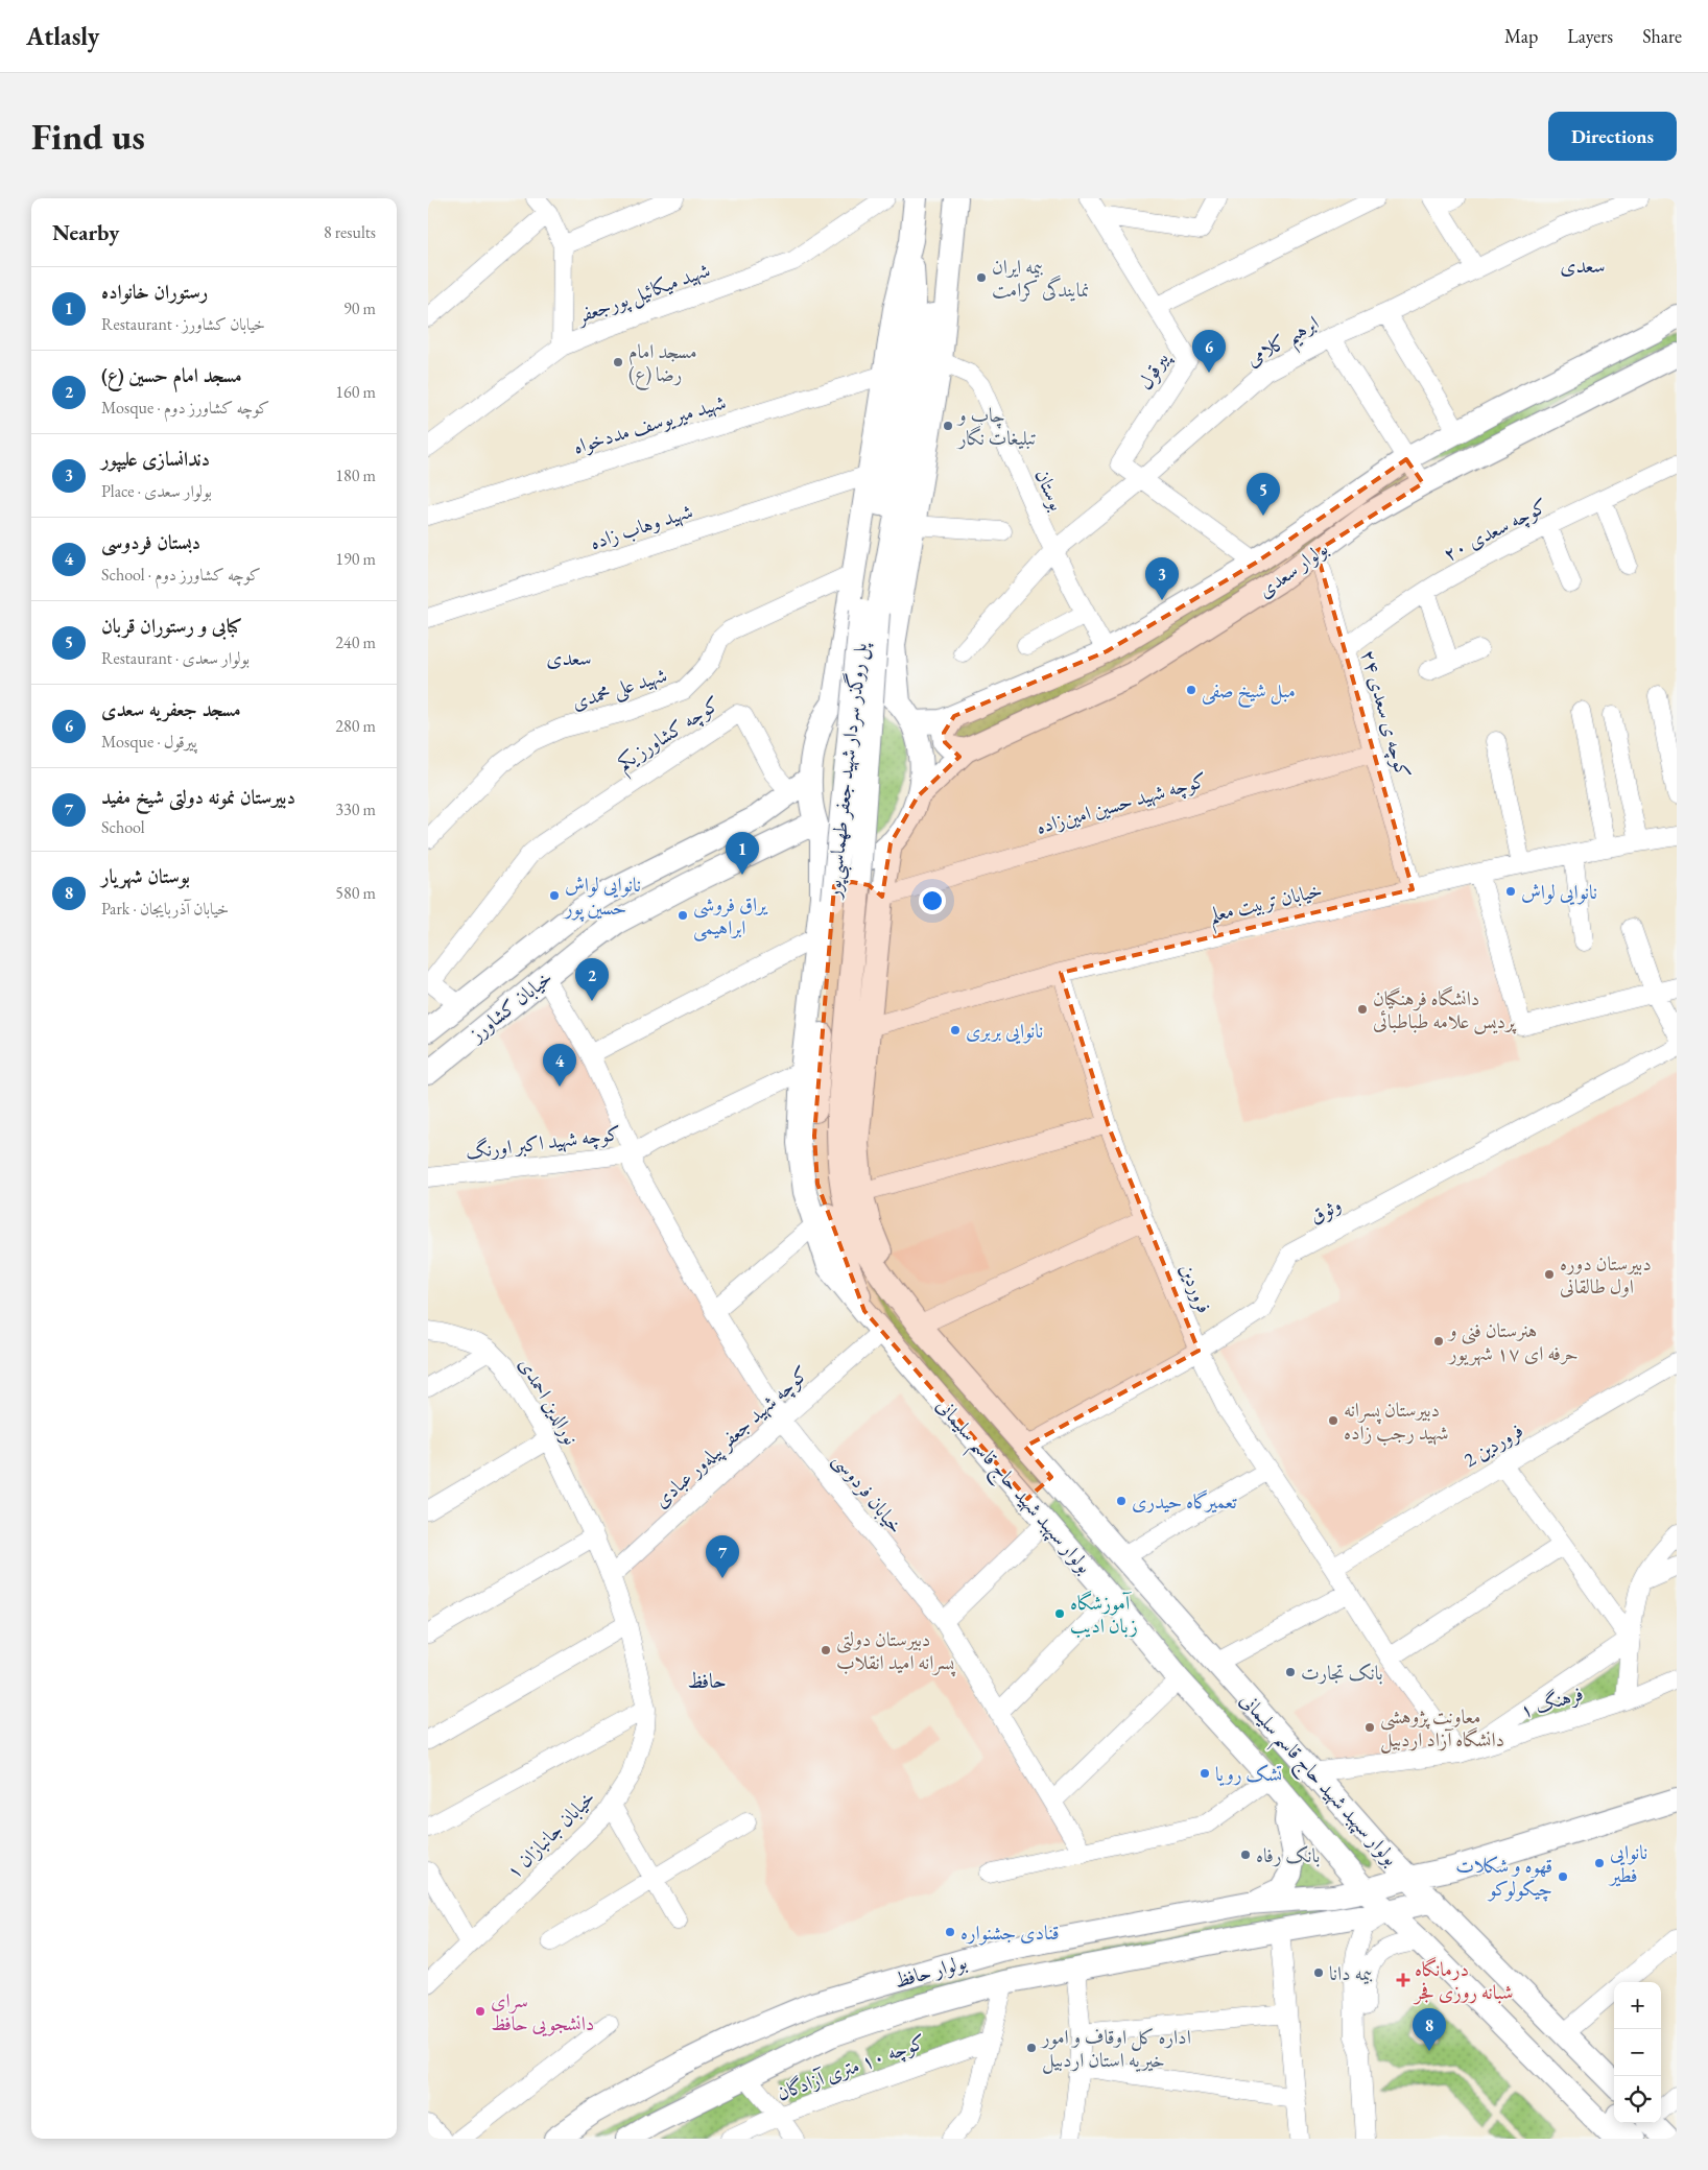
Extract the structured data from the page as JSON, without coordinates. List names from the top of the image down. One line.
{"streets":{"main road":["بولوار سعدی","پل روگذر سردار شهید جعفر طهماسبی‌پور","خیابان کشاورز","بولوار سپهبد شهید حاج قاسم سلیمانی","بولوار حافظ"],"street":["شهید میکائیل پورجعفر","ابرهیم کلامی","پیرقول","شهید میریوسف مددخواه","بوستان","شهید وهاب زاده","کوچه سعدی ۲۰","شهید علی محمدی","کوچه ی سعدی ۲۴","کوچه کشاورز یکم","کوچه شهید حسین امین‌زاده","خیابان تربیت معلم","کوچه شهید اکبر اورنگ","وثوق","فروردین","نورالدین احمدی","کوچه شهید جعفر پیله‌ور عبادی","فروردین 2","خیابان فردوسی","فرهنگ ۱","خیابان جانبازان ۱","کوچه ۱۰ متری آزادگان"]},"crossings":[["ابرهیم کلامی","پیرقول"],["ابرهیم کلامی","بوستان"],["بوستان","بولوار سعدی"],["کوچه سعدی ۲۰","کوچه ی سعدی ۲۴"],["بولوار سعدی","کوچه ی سعدی ۲۴"],["بولوار سعدی","خیابان کشاورز"],["کوچه ی سعدی ۲۴","کوچه شهید حسین امین‌زاده"],["کوچه ی سعدی ۲۴","خیابان تربیت معلم"],["کوچه کشاورز یکم","خیابان کشاورز"],["پل روگذر سردار شهید جعفر طهماسبی‌پور","بولوار سپهبد شهید حاج قاسم سلیمانی"],["خیابان تربیت معلم","فروردین"],["خیابان کشاورز","خیابان فردوسی"],["کوچه شهید اکبر اورنگ","بولوار سپهبد شهید حاج قاسم سلیمانی"],["کوچه شهید اکبر اورنگ","خیابان فردوسی"],["وثوق","فروردین"],["وثوق","بولوار سپهبد شهید حاج قاسم سلیمانی"],["فروردین","فروردین 2"],["فروردین","فرهنگ ۱"],["نورالدین احمدی","خیابان جانبازان ۱"],["کوچه شهید جعفر پیله‌ور عبادی","بولوار سپهبد شهید حاج قاسم سلیمانی"],["کوچه شهید جعفر پیله‌ور عبادی","خیابان فردوسی"],["کوچه شهید جعفر پیله‌ور عبادی","خیابان جانبازان ۱"],["بولوار سپهبد شهید حاج قاسم سلیمانی","فرهنگ ۱"],["بولوار سپهبد شهید حاج قاسم سلیمانی","بولوار حافظ"]],"districts":["سعدی","سعدی","حافظ"],"places":{"other":["بیمه ایران نمایندگی کرامت","مسجد امام رضا (ع)","چاپ و تبلیغات نگار","مبل شیخ صفی","نانوایی لواش","نانوایی لواش حسین پور","یراق فروشی ابراهیمی","دانشگاه فرهنگیان پردیس علامه طباطبائی","نانوایی بربری","دبیرستان دوره اول طالقانی","هنرستان فنی و حرفه ای ۱۷ شهریور","دبیرستان پسرانه شهید رجب زاده","تعمیرگاه حیدری","آموزشگاه زبان ادیب","دبیرستان دولتی پسرانه امید انقلاب","بانک تجارت","معاونت پژوهشی دانشگاه آزاد اردبیل","تشک رویا","بانک رفاه","نانوایی فطیر","قهوه و شکلات چیکولوکو","قنادی جشنواره","بیمه دانا","سرای دانشجویی حافظ","اداره کل اوقاف و امور خیریه استان اردبیل"],"health":["درمانگاه شبانه روزی فجر"]},"page":{"header":"Atlasly","nav":["Map","Layers","Share"],"buttons":"Directions","title":"Find us","heading":["Nearby","8 results"],"list":[{"mark":"1","name":"رستوران خانواده","note":"Restaurant · خیابان کشاورز","value":"90 m"},{"mark":"2","name":"مسجد امام حسین (ع)","note":"Mosque · کوچه کشاورز دوم","value":"160 m"},{"mark":"3","name":"دندانسازی علیپور","note":"Place · بولوار سعدی","value":"180 m"},{"mark":"4","name":"دبستان فردوسی","note":"School · کوچه کشاورز دوم","value":"190 m"},{"mark":"5","name":"کبابی و رستوران قربان","note":"Restaurant · بولوار سعدی","value":"240 m"},{"mark":"6","name":"مسجد جعفریه سعدی","note":"Mosque · پیرقول","value":"280 m"},{"mark":"7","name":"دبیرستان نمونه دولتی شیخ مفید","note":"School","value":"330 m"},{"mark":"8","name":"بوستان شهریار","note":"Park · خیابان آذربایجان","value":"580 m"}],"pins":["6","5","3","1","2","4","7","8"],"map_buttons":["+","−"]}}
